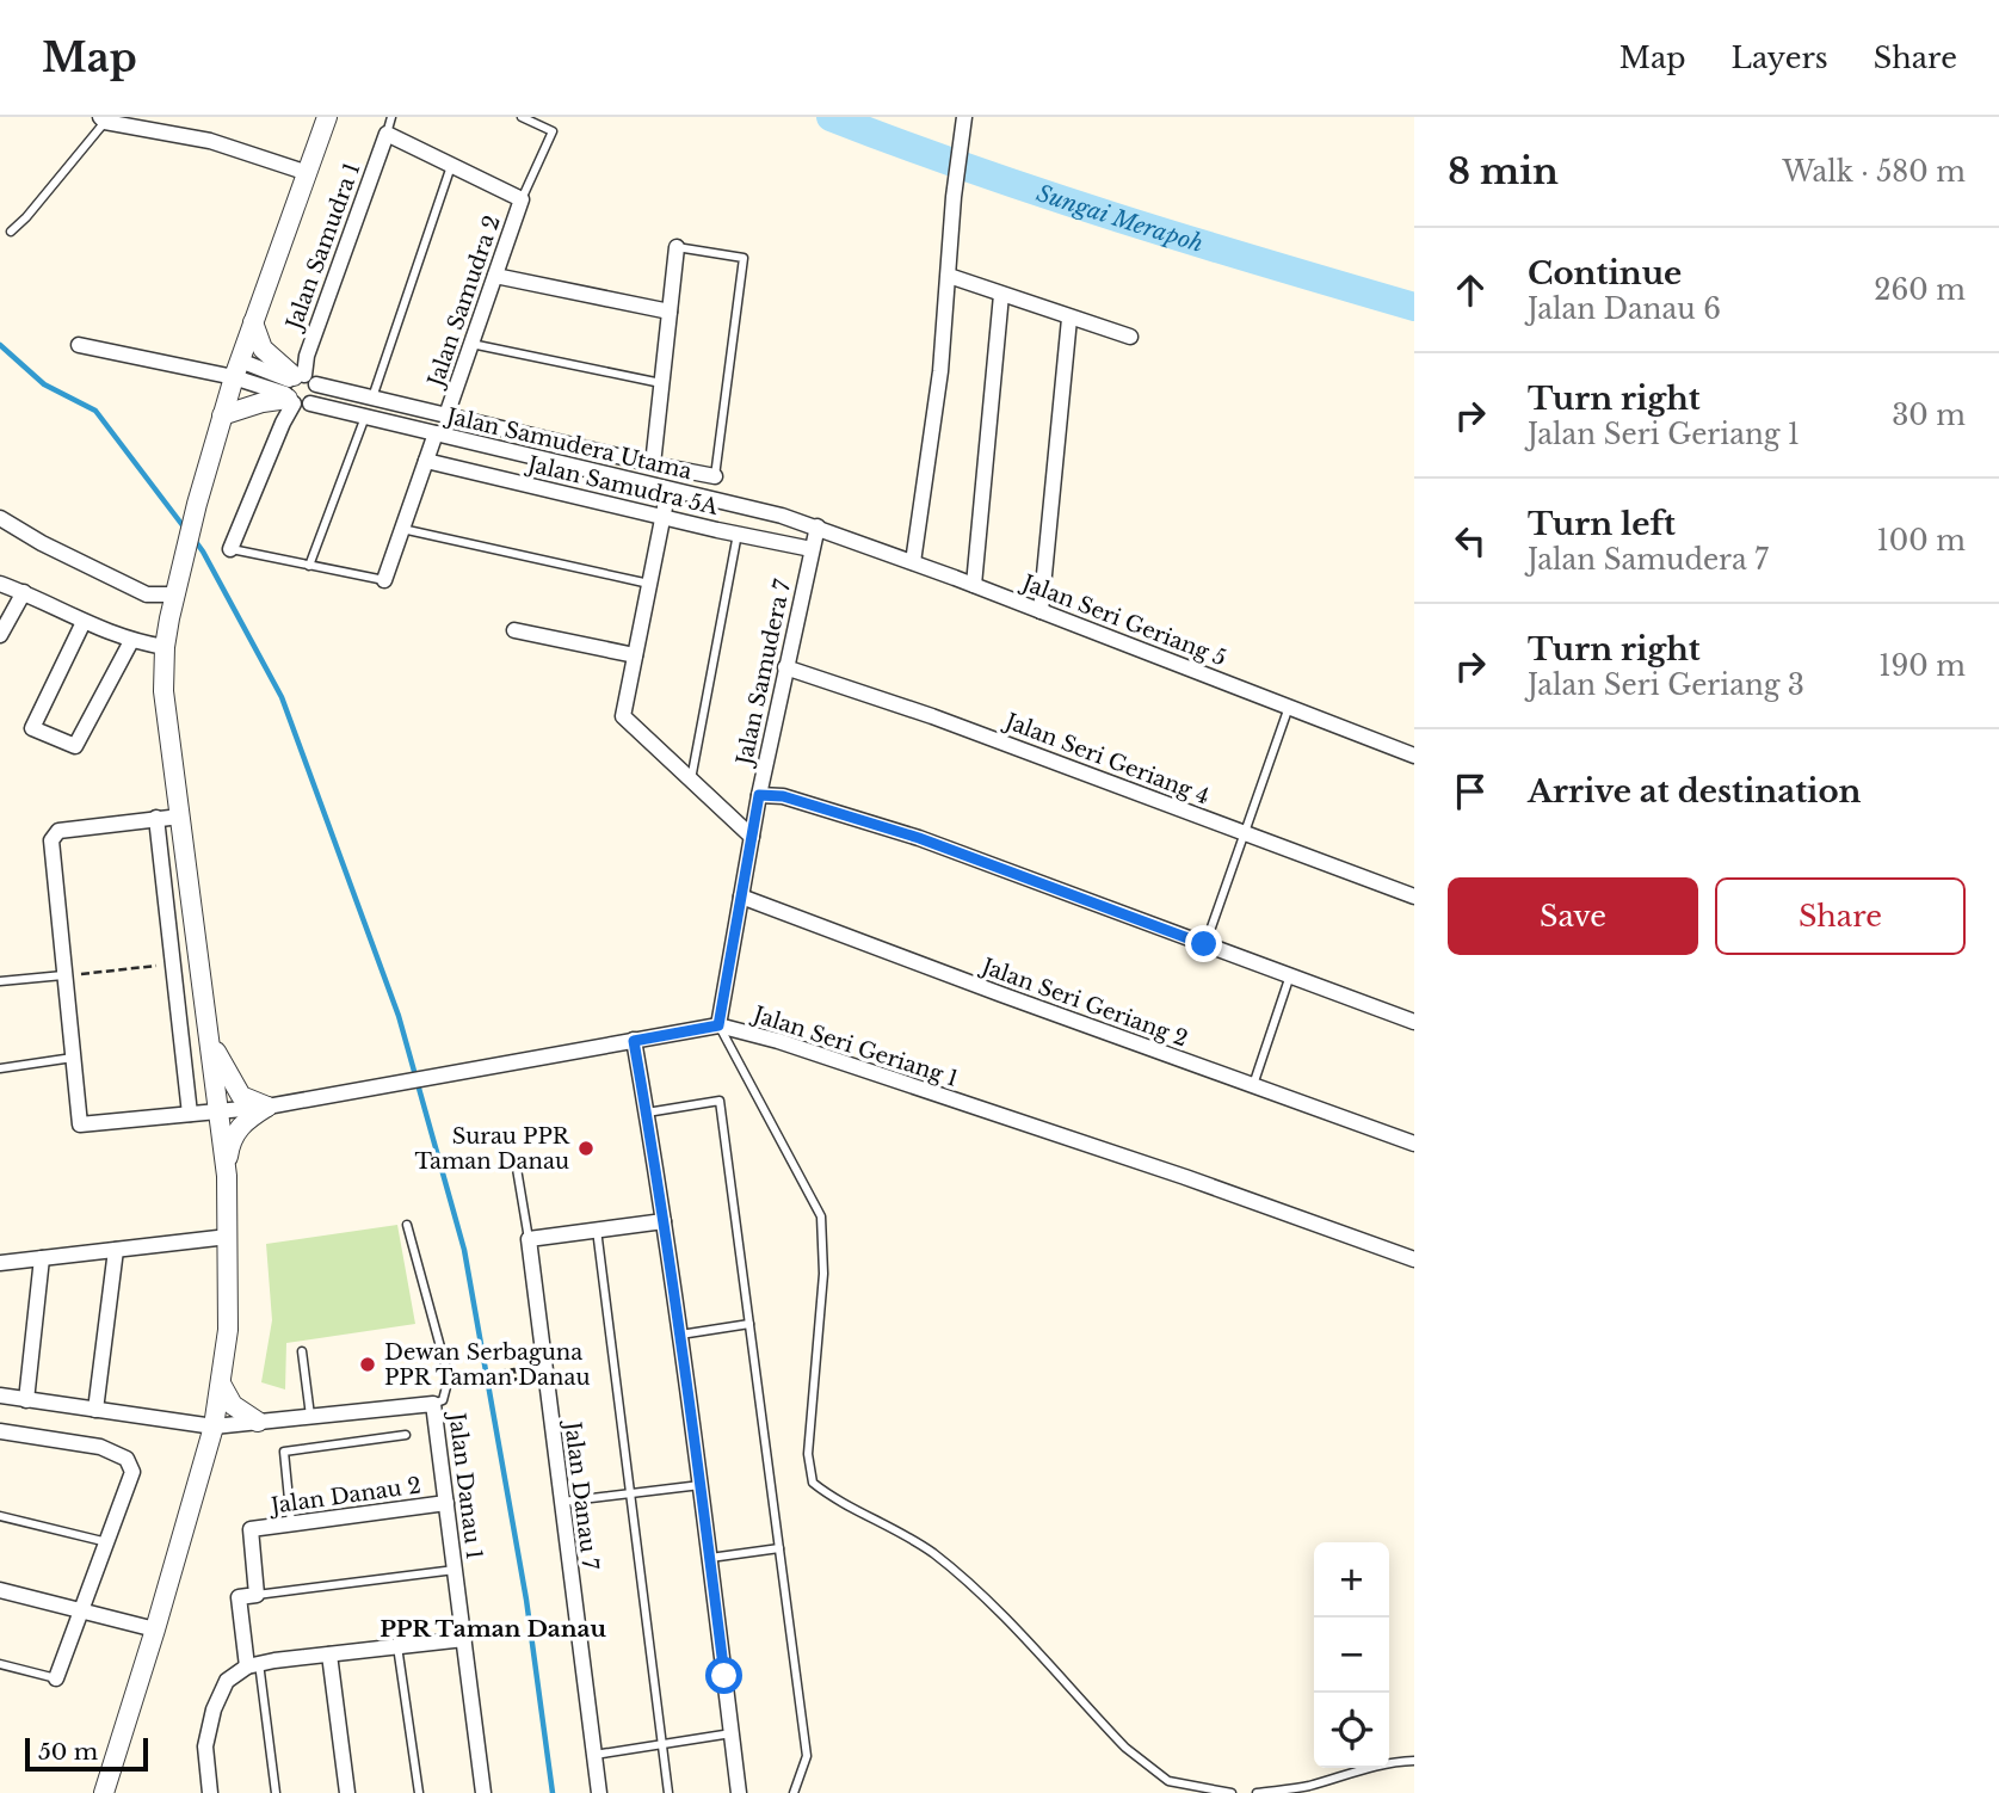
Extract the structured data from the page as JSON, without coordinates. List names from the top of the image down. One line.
{"streets":{"street":["Jalan Samudra 1","Jalan Samudra 2","Jalan Samudera Utama","Jalan Samudra 5A","Jalan Seri Geriang 5","Jalan Samudera 7","Jalan Seri Geriang 4","Jalan Seri Geriang 2","Jalan Seri Geriang 1","Jalan Danau 1","Jalan Danau 2","Jalan Danau 7"]},"crossings":[["Jalan Samudra 1","Jalan Samudera Utama"],["Jalan Samudra 2","Jalan Samudera Utama"],["Jalan Samudera Utama","Jalan Seri Geriang 5"],["Jalan Samudera Utama","Jalan Samudera 7"],["Jalan Samudra 5A","Jalan Samudera 7"],["Jalan Seri Geriang 5","Jalan Samudera 7"],["Jalan Samudera 7","Jalan Seri Geriang 4"],["Jalan Samudera 7","Jalan Seri Geriang 2"],["Jalan Samudera 7","Jalan Seri Geriang 1"],["Jalan Danau 1","Jalan Danau 2"]],"districts":["PPR Taman Danau"],"water":["Sungai Merapoh"],"places":["Surau PPR Taman Danau","Dewan Serbaguna PPR Taman Danau"],"scale_bar":"50 m","page":{"header":"Map","nav":["Map","Layers","Share"],"heading":["8 min","Walk · 580 m"],"list":[["Continue","Jalan Danau 6","260 m"],["Turn right","Jalan Seri Geriang 1","30 m"],["Turn left","Jalan Samudera 7","100 m"],["Turn right","Jalan Seri Geriang 3","190 m"],"Arrive at destination"],"buttons":["Save","Share"],"map_buttons":["+","−"],"scale":"50 m"}}
